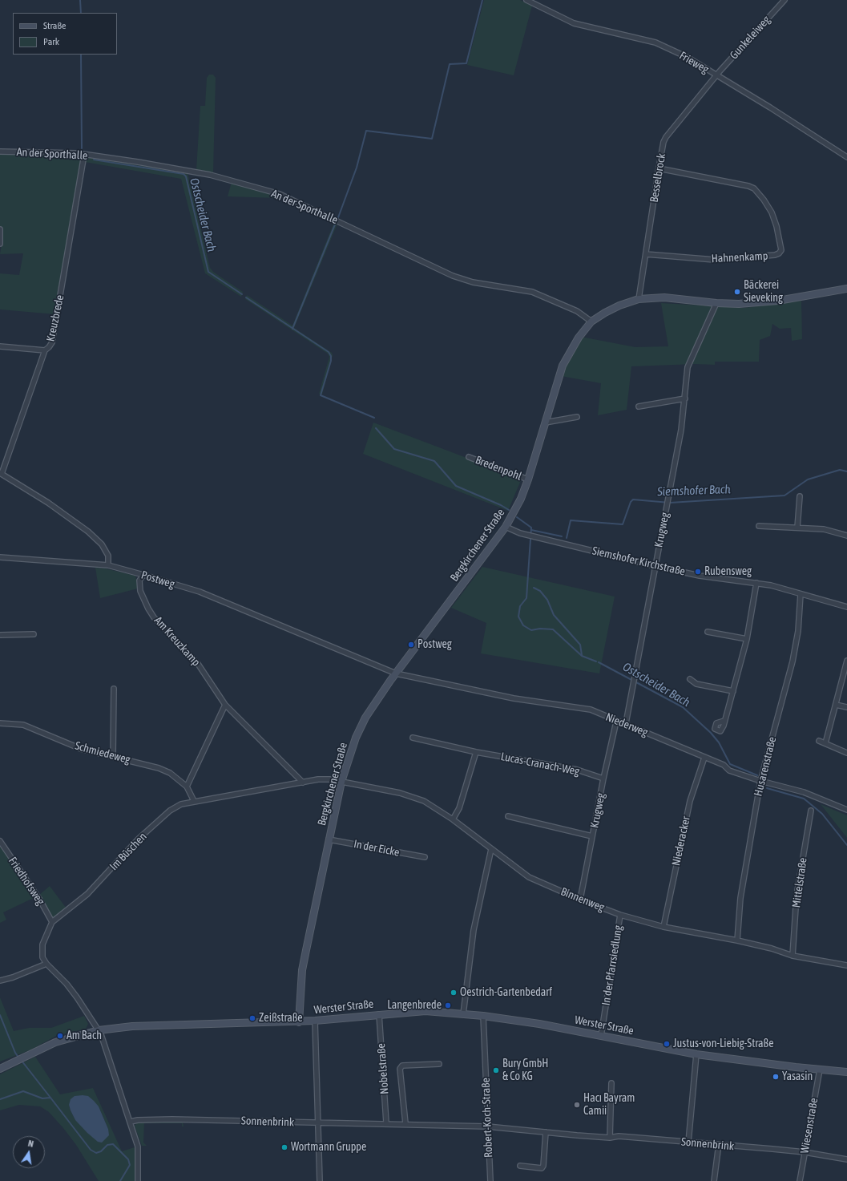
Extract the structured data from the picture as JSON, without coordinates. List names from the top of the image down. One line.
{"streets":{"street":["Gunkeleiweg","Frieweg","An der Sporthalle","Besselbrock","Hahnenkamp","Kreuzbrede","Bredenpohl","Krugweg","Bergkirchener Straße","Siemshofer Kirchstraße","Postweg","Am Kreuzkamp","Niederweg","Schmiedeweg","Lucas-Cranach-Weg","Husarenstraße","Niederacker","In der Eicke","Im Büschen","Friedhofsweg","Mittelstraße","Binnenweg","In der Pfarrsiedlung","Werster Straße","Nobelstraße","Robert-Koch-Straße","Sonnenbrink","Wiesenstraße"]},"crossings":[["Gunkeleiweg","Frieweg"],["Gunkeleiweg","Besselbrock"],["Frieweg","Besselbrock"],["An der Sporthalle","Kreuzbrede"],["An der Sporthalle","Bergkirchener Straße"],["Besselbrock","Hahnenkamp"],["Besselbrock","Bergkirchener Straße"],["Bredenpohl","Bergkirchener Straße"],["Krugweg","Bergkirchener Straße"],["Krugweg","Siemshofer Kirchstraße"],["Krugweg","Niederweg"],["Krugweg","Lucas-Cranach-Weg"],["Krugweg","Binnenweg"],["Bergkirchener Straße","Siemshofer Kirchstraße"],["Bergkirchener Straße","Postweg"],["Bergkirchener Straße","Niederweg"],["Bergkirchener Straße","In der Eicke"],["Bergkirchener Straße","Im Büschen"],["Bergkirchener Straße","Binnenweg"],["Bergkirchener Straße","Werster Straße"],["Siemshofer Kirchstraße","Husarenstraße"],["Postweg","Am Kreuzkamp"],["Postweg","Niederweg"],["Am Kreuzkamp","Im Büschen"],["Niederweg","Husarenstraße"],["Niederweg","Niederacker"],["Schmiedeweg","Im Büschen"],["Husarenstraße","Binnenweg"],["Niederacker","Binnenweg"],["Im Büschen","Friedhofsweg"],["Im Büschen","Binnenweg"],["Im Büschen","Werster Straße"],["Mittelstraße","Binnenweg"],["Binnenweg","In der Pfarrsiedlung"],["In der Pfarrsiedlung","Werster Straße"],["Werster Straße","Nobelstraße"],["Werster Straße","Robert-Koch-Straße"],["Werster Straße","Wiesenstraße"],["Nobelstraße","Sonnenbrink"],["Robert-Koch-Straße","Sonnenbrink"],["Sonnenbrink","Wiesenstraße"]],"water":["Ostscheider Bach","Siemshofer Bach"],"places":["Bäckerei Sieveking","Rubensweg","Postweg","Oestrich-Gartenbedarf","Langenbrede","Zeißstraße","Am Bach","Justus-von-Liebig-Straße","Bury GmbH & Co KG","Yasasin","Hacı Bayram Camii","Wortmann Gruppe"],"legend":["Straße","Park"],"north":"top"}
